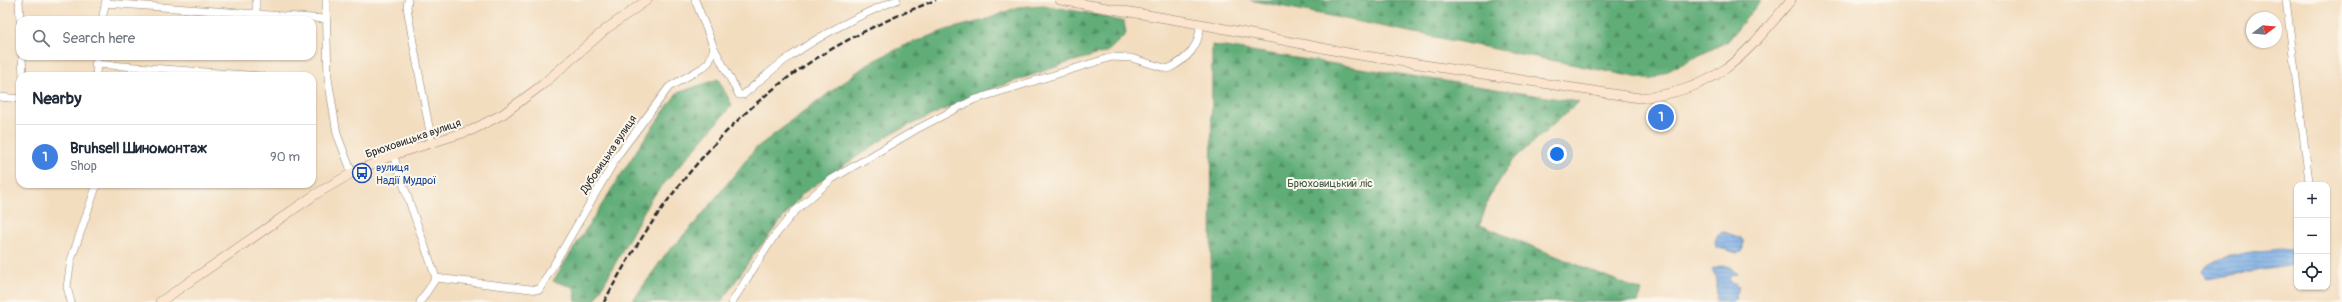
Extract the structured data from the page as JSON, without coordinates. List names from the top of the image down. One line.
{"streets":{"main road":["Брюховицька вулиця"],"street":["Дубовицька вулиця"]},"parks":["Брюховицький ліс"],"places":{"bus stop":["вулиця Надії Мудрої"]},"north":"right","page":{"search":"Search here","heading":"Nearby","pins":"1","list":[{"mark":"1","name":"Bruhsell Шиномонтаж","note":"Shop","value":"90 m"}],"map_buttons":["+","−"]}}
